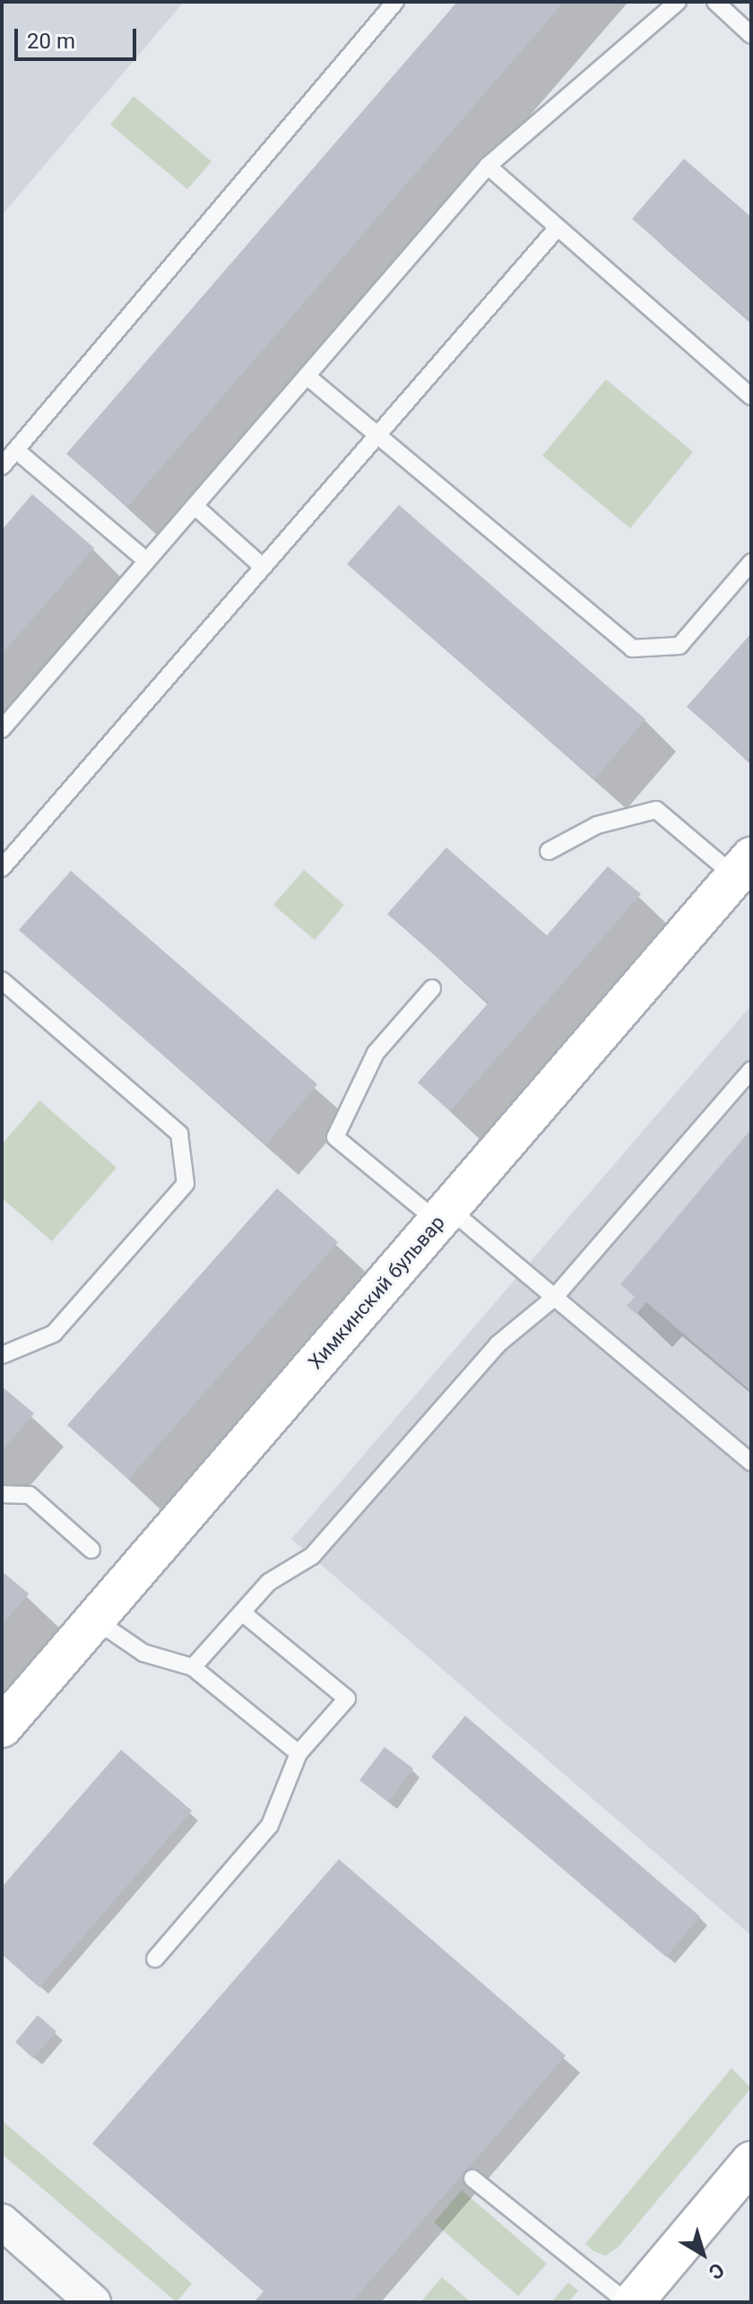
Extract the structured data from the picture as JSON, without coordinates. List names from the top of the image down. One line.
{"streets":{"main road":["Химкинский бульвар"]},"scale_bar":"20 m","north":"bottom right"}
